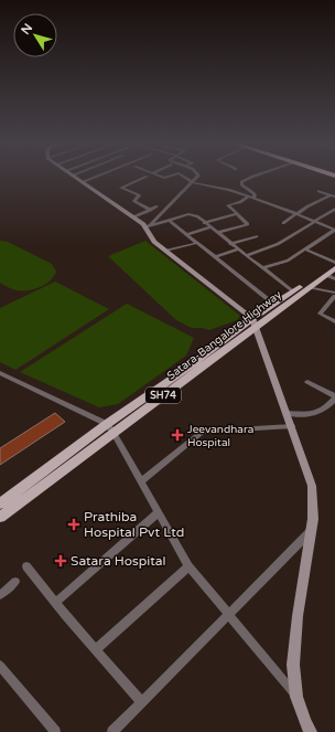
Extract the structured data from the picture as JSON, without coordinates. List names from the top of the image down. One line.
{"streets":{"main road":["Satara-Bangalore Highway","SH74"]},"places":{"health":["Jeevandhara Hospital","Prathiba Hospital Pvt Ltd","Satara Hospital"]},"north":"top left"}
